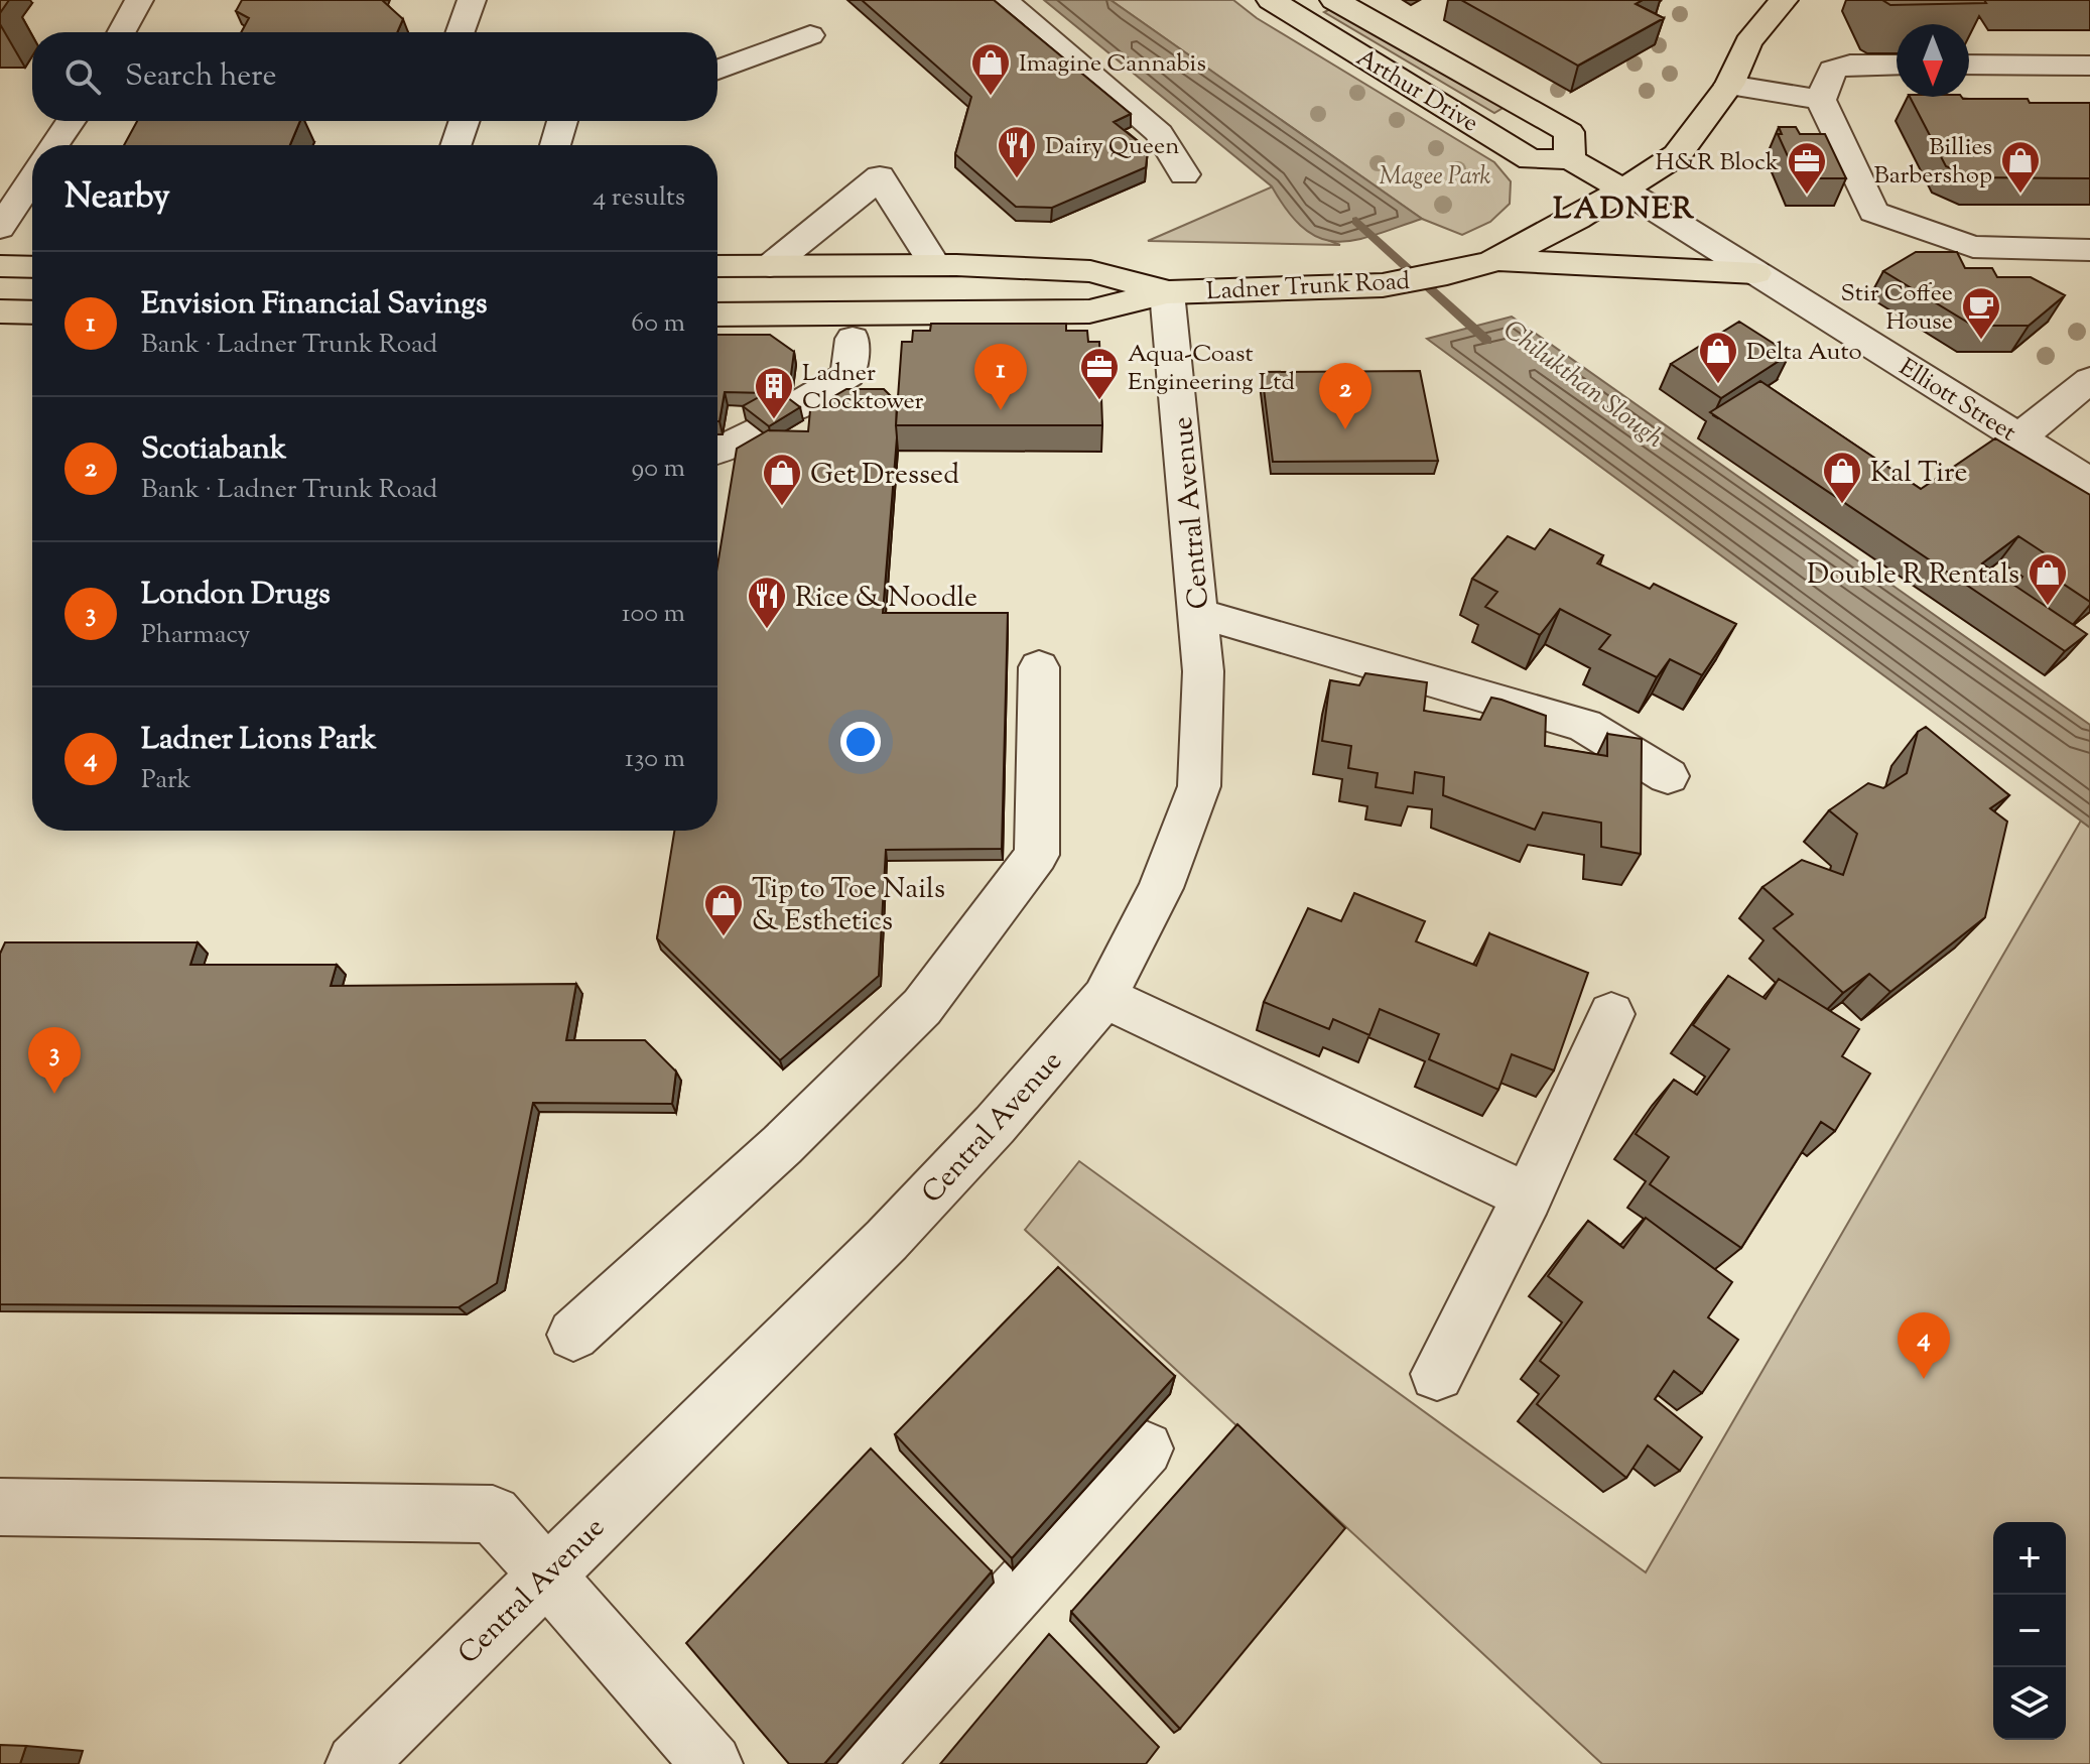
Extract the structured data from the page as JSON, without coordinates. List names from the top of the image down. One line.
{"streets":{"main road":["Arthur Drive","Ladner Trunk Road"],"street":["Elliott Street","Central Avenue"]},"crossings":[["Arthur Drive","Ladner Trunk Road"],["Arthur Drive","Elliott Street"],["Ladner Trunk Road","Elliott Street"],["Ladner Trunk Road","Central Avenue"]],"districts":["LADNER"],"water":["Chilukthan Slough"],"parks":["Magee Park"],"places":{"shop":["Imagine Cannabis","Billies Barbershop","Delta Auto","Kal Tire","Get Dressed","Double R Rentals","Tip to Toe Nails & Esthetics"],"restaurant":["Dairy Queen","Rice & Noodle"],"office":["H&R Block","Aqua-Coast Engineering Ltd"],"cafe":["Stir Coffee House"],"building":["Ladner Clocktower"]},"north":"bottom","page":{"search":"Search here","heading":["Nearby","4 results"],"list":[{"mark":"1","name":"Envision Financial Savings","note":"Bank · Ladner Trunk Road","value":"60 m"},{"mark":"2","name":"Scotiabank","note":"Bank · Ladner Trunk Road","value":"90 m"},{"mark":"3","name":"London Drugs","note":"Pharmacy","value":"100 m"},{"mark":"4","name":"Ladner Lions Park","note":"Park","value":"130 m"}],"pins":["1","2","3","4"],"map_buttons":["+","−"]}}
